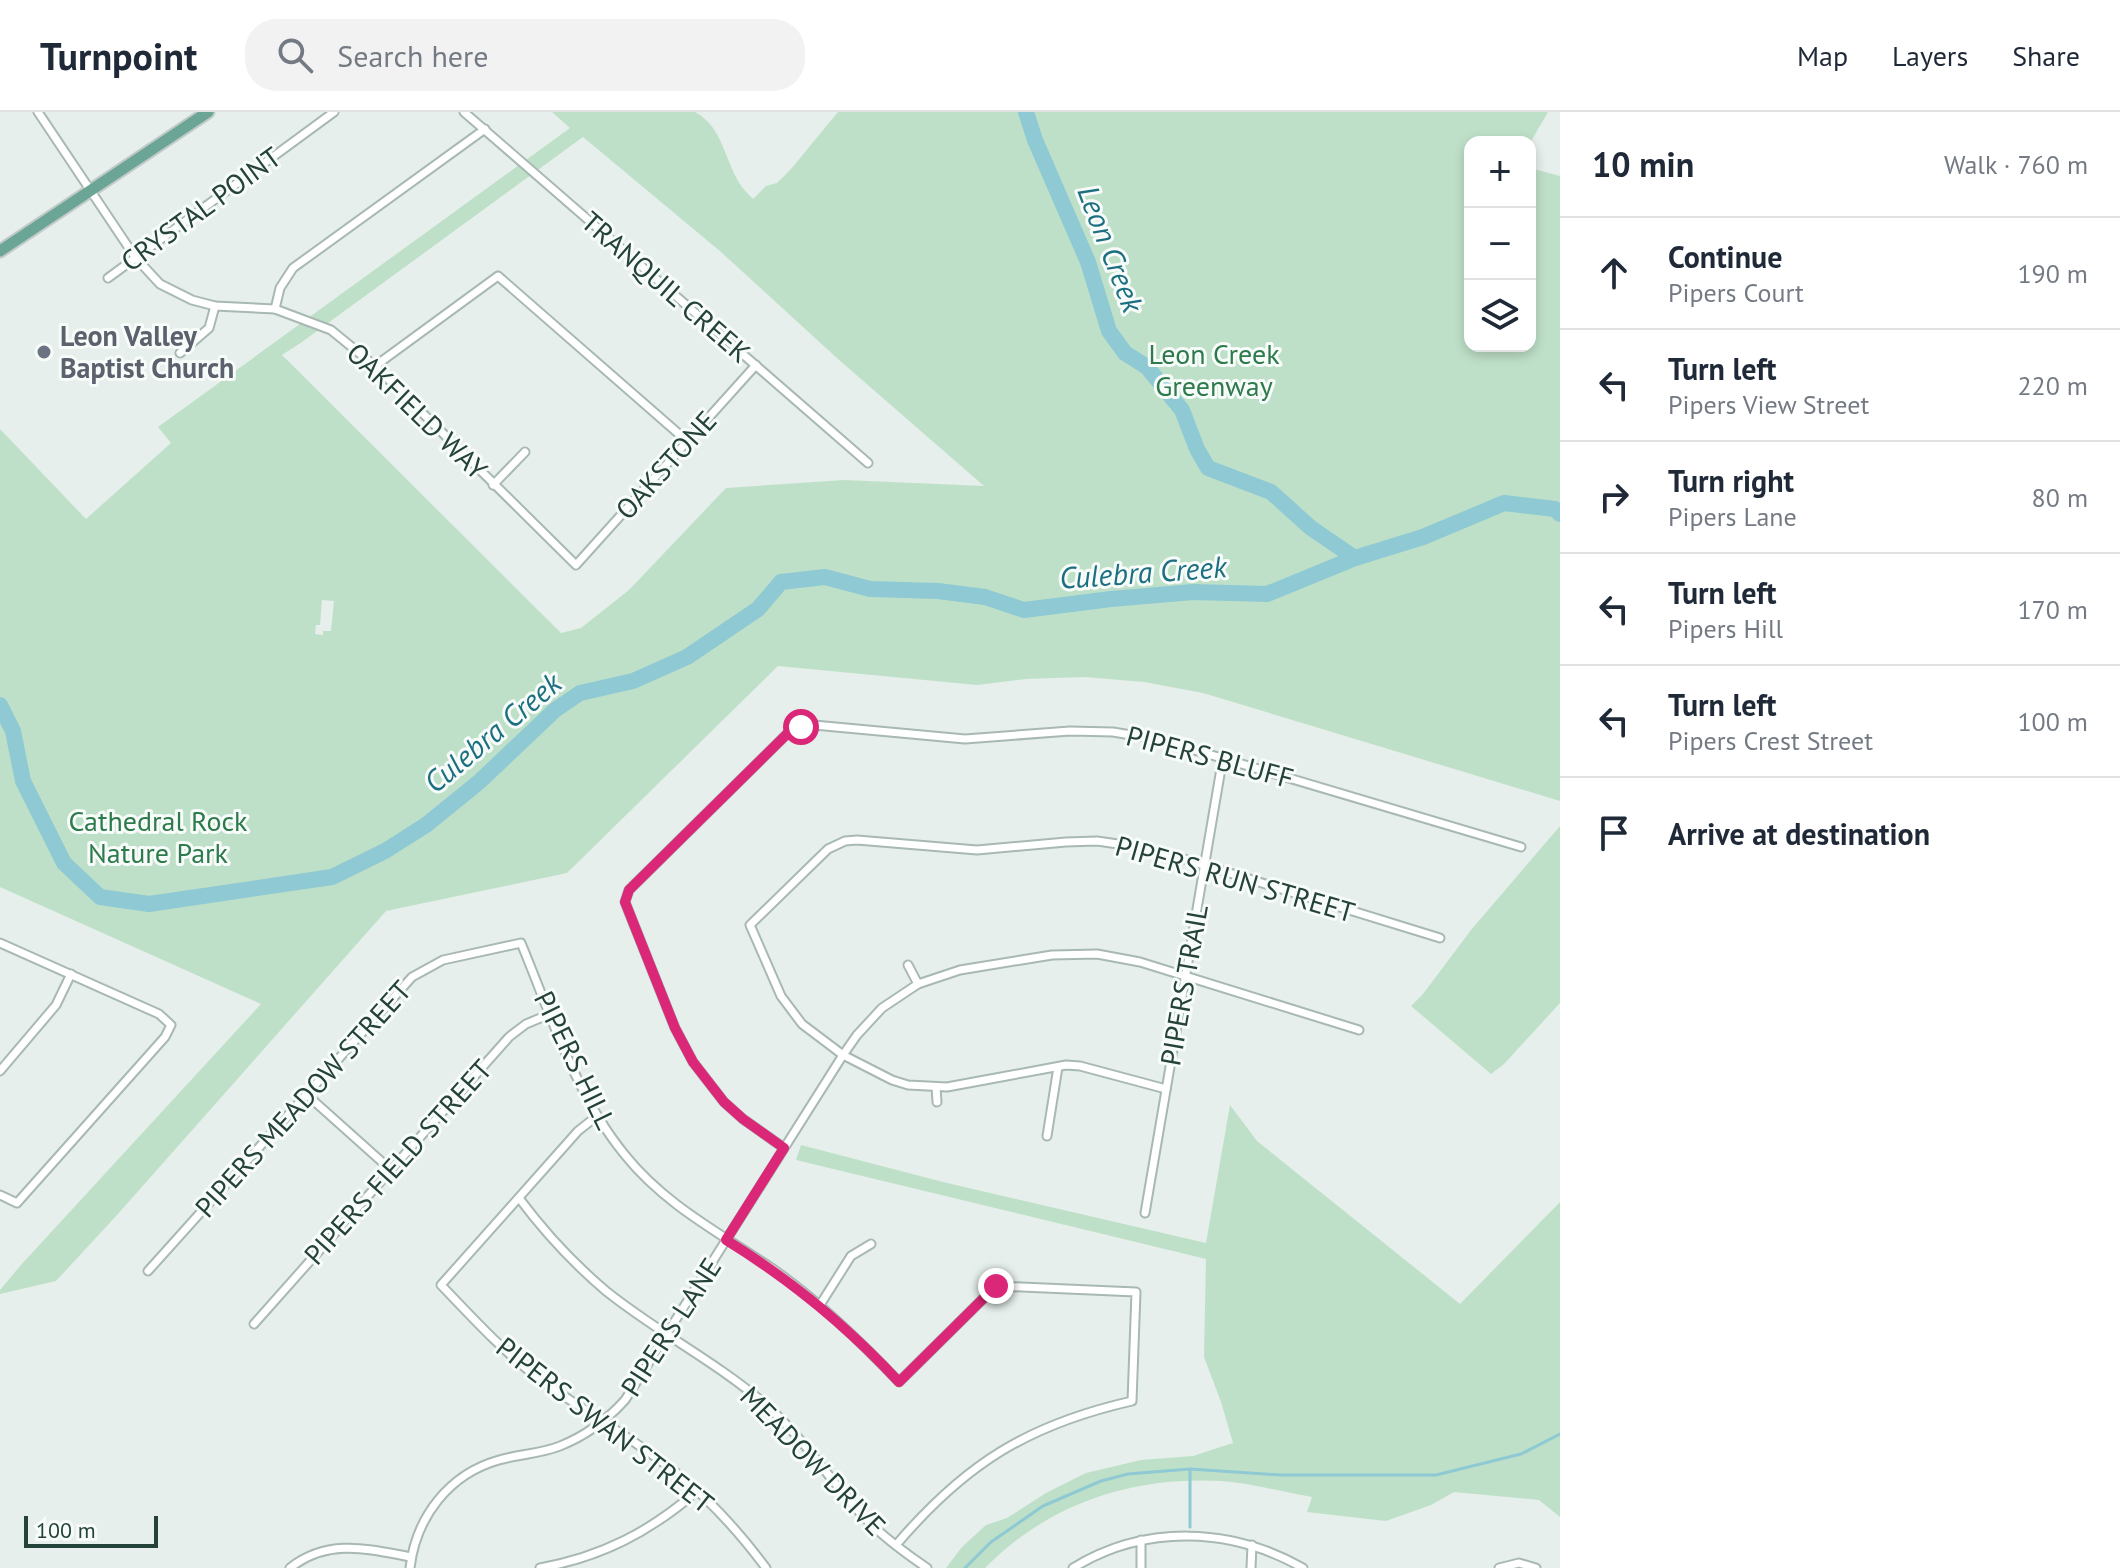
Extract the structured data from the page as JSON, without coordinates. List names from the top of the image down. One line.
{"streets":{"street":["CRYSTAL POINT","TRANQUIL CREEK","OAKFIELD WAY","OAKSTONE","PIPERS BLUFF","PIPERS RUN STREET","PIPERS TRAIL","PIPERS HILL","PIPERS MEADOW STREET","PIPERS FIELD STREET","PIPERS LANE","PIPERS SWAN STREET","MEADOW DRIVE"]},"crossings":[["CRYSTAL POINT","OAKFIELD WAY"],["TRANQUIL CREEK","OAKSTONE"],["OAKFIELD WAY","OAKSTONE"],["PIPERS BLUFF","PIPERS TRAIL"],["PIPERS BLUFF","PIPERS LANE"],["PIPERS RUN STREET","PIPERS TRAIL"],["PIPERS RUN STREET","PIPERS LANE"],["PIPERS TRAIL","PIPERS LANE"],["PIPERS HILL","PIPERS MEADOW STREET"],["PIPERS HILL","PIPERS FIELD STREET"],["PIPERS HILL","PIPERS LANE"],["PIPERS HILL","MEADOW DRIVE"],["PIPERS LANE","PIPERS SWAN STREET"],["PIPERS LANE","MEADOW DRIVE"],["PIPERS SWAN STREET","MEADOW DRIVE"]],"water":["Leon Creek","Culebra Creek"],"parks":["Leon Creek Greenway","Cathedral Rock Nature Park"],"places":["Leon Valley Baptist Church"],"scale_bar":"100 m","page":{"header":"Turnpoint","search":"Search here","nav":["Map","Layers","Share"],"heading":["10 min","Walk · 760 m"],"map_buttons":["+","−"],"list":[["Continue","Pipers Court","190 m"],["Turn left","Pipers View Street","220 m"],["Turn right","Pipers Lane","80 m"],["Turn left","Pipers Hill","170 m"],["Turn left","Pipers Crest Street","100 m"],"Arrive at destination"],"scale":"100 m"}}
